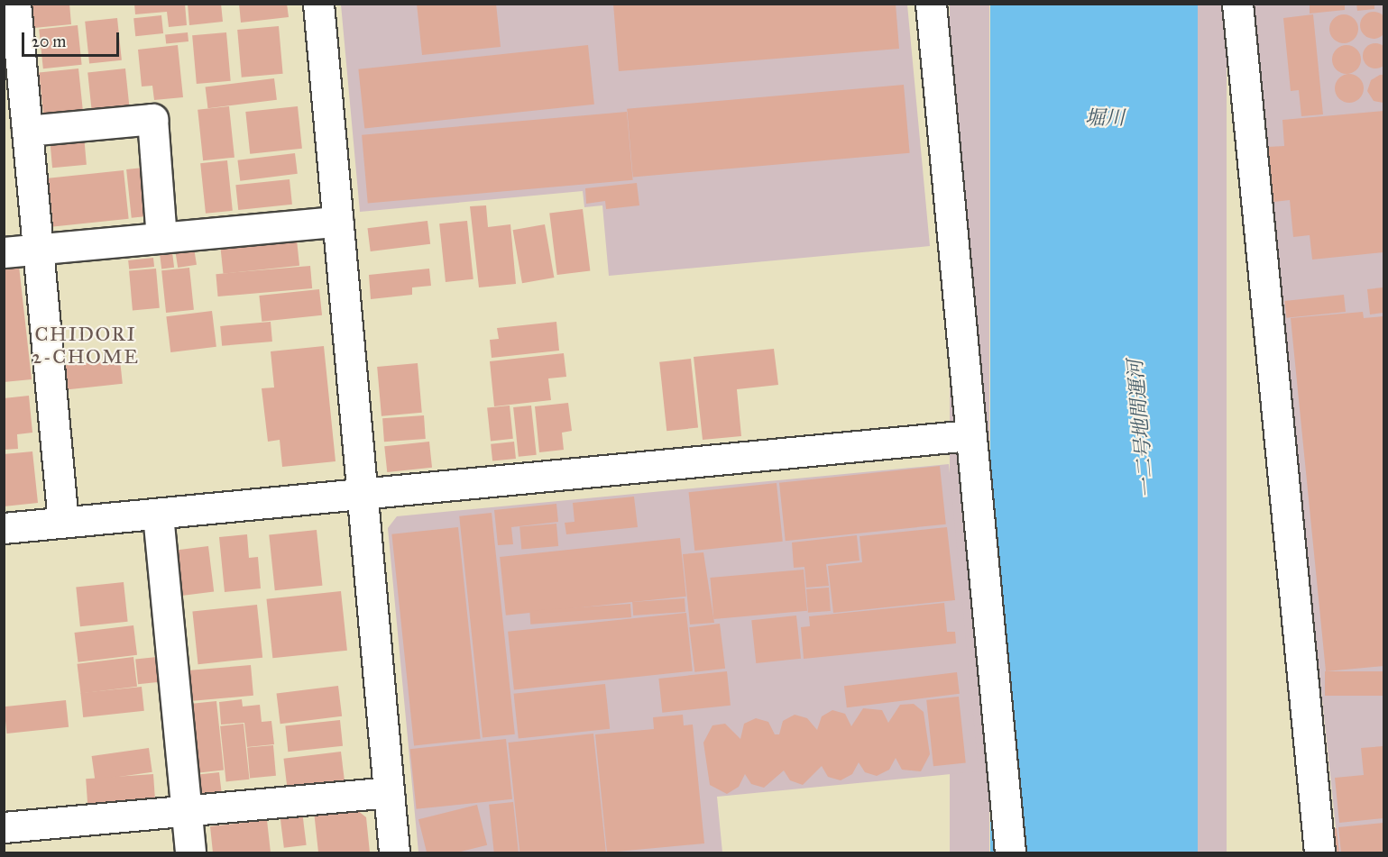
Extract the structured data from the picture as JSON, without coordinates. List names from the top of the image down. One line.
{"districts":["CHIDORI 2-CHOME"],"water":["堀川","一二号地間運河"],"scale_bar":"20 m"}
